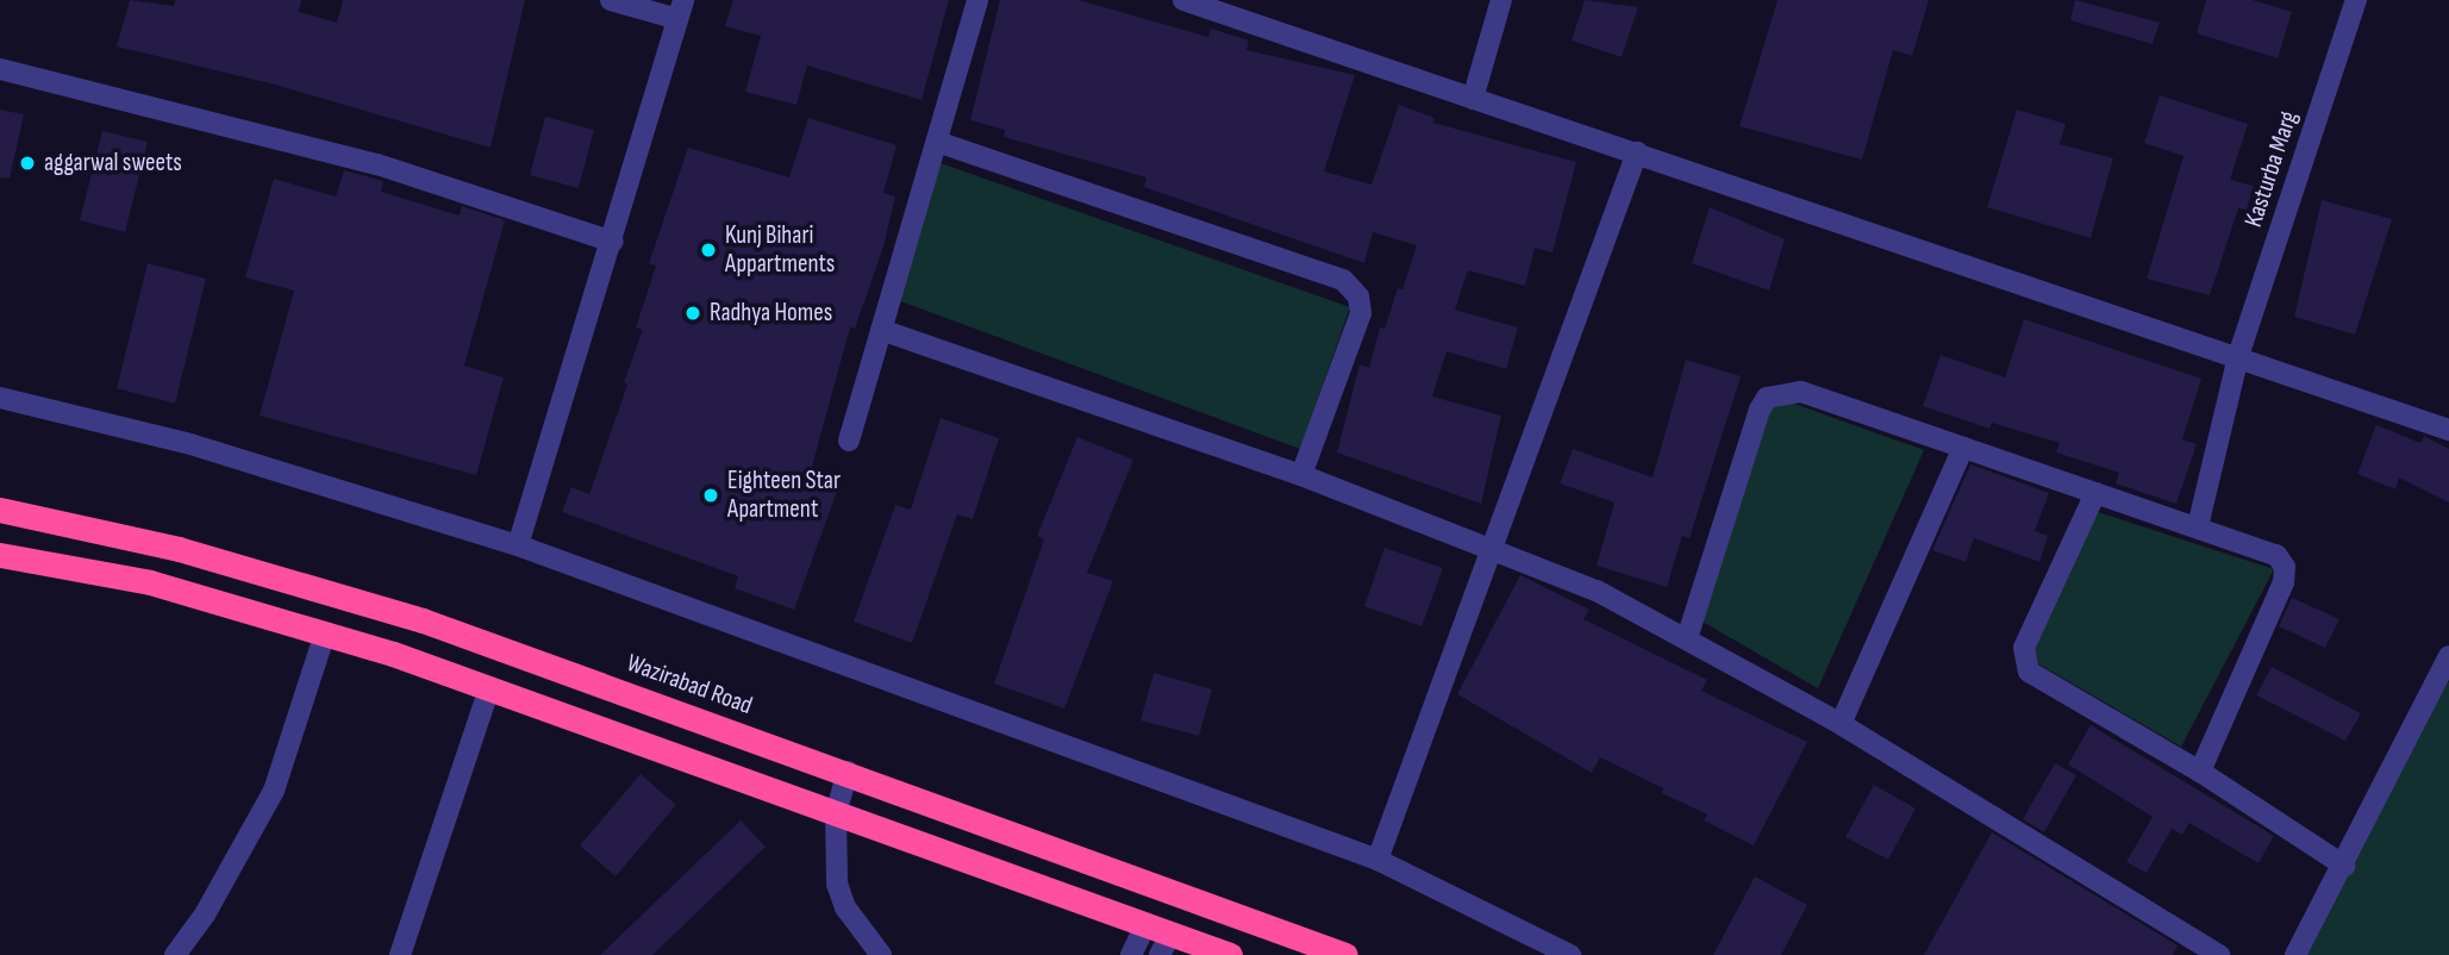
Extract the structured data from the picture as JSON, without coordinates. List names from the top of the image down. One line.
{"streets":{"highway":["Wazirabad Road"],"street":["Kasturba Marg"]},"places":["aggarwal sweets","Kunj Bihari Appartments","Radhya Homes","Eighteen Star Apartment"]}
